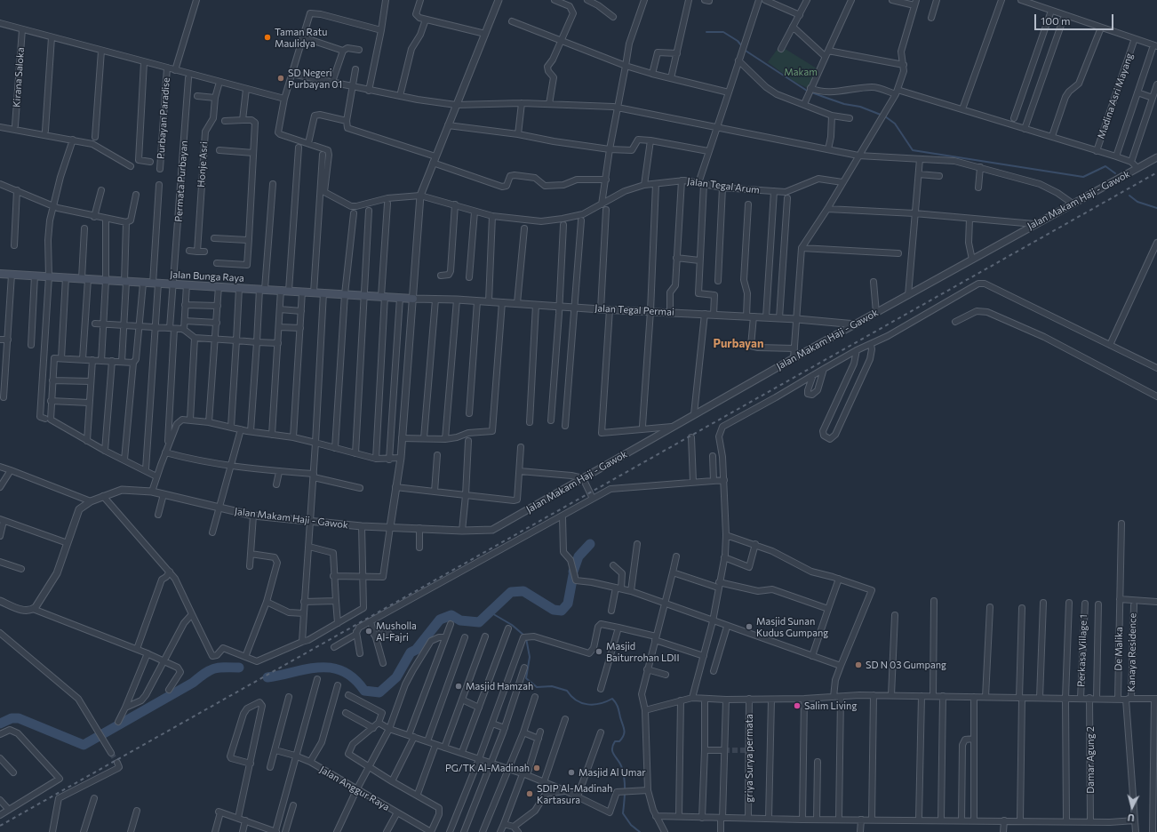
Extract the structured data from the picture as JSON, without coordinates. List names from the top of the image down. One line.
{"streets":{"main road":["Jalan Bunga Raya"],"street":["Kirana Saloka","Madina Asri Mayang","Purbayan Paradise","Honje Asri","Permata Purbayan","Jalan Tegal Arum","Jalan Makam Haji - Gawok","Jalan Tegal Permai","De Malika","Perkasa Village 1","Kanaya Residence","griya Surya permata","Damar Agung 2","Jalan Anggur Raya"]},"crossings":[["Permata Purbayan","Jalan Bunga Raya"],["Jalan Makam Haji - Gawok","Jalan Tegal Permai"],["Jalan Bunga Raya","Jalan Tegal Permai"]],"districts":["Purbayan"],"parks":["Makam"],"places":["Taman Ratu Maulidya","SD Negeri Purbayan 01","Masjid Sunan Kudus Gumpang","Musholla Al-Fajri","Masjid Baiturrohan LDII","SD N 03 Gumpang","Masjid Hamzah","Salim Living","PG/TK Al-Madinah","Masjid Al Umar","SDIP Al-Madinah Kartasura"],"scale_bar":"100 m","north":"bottom"}
